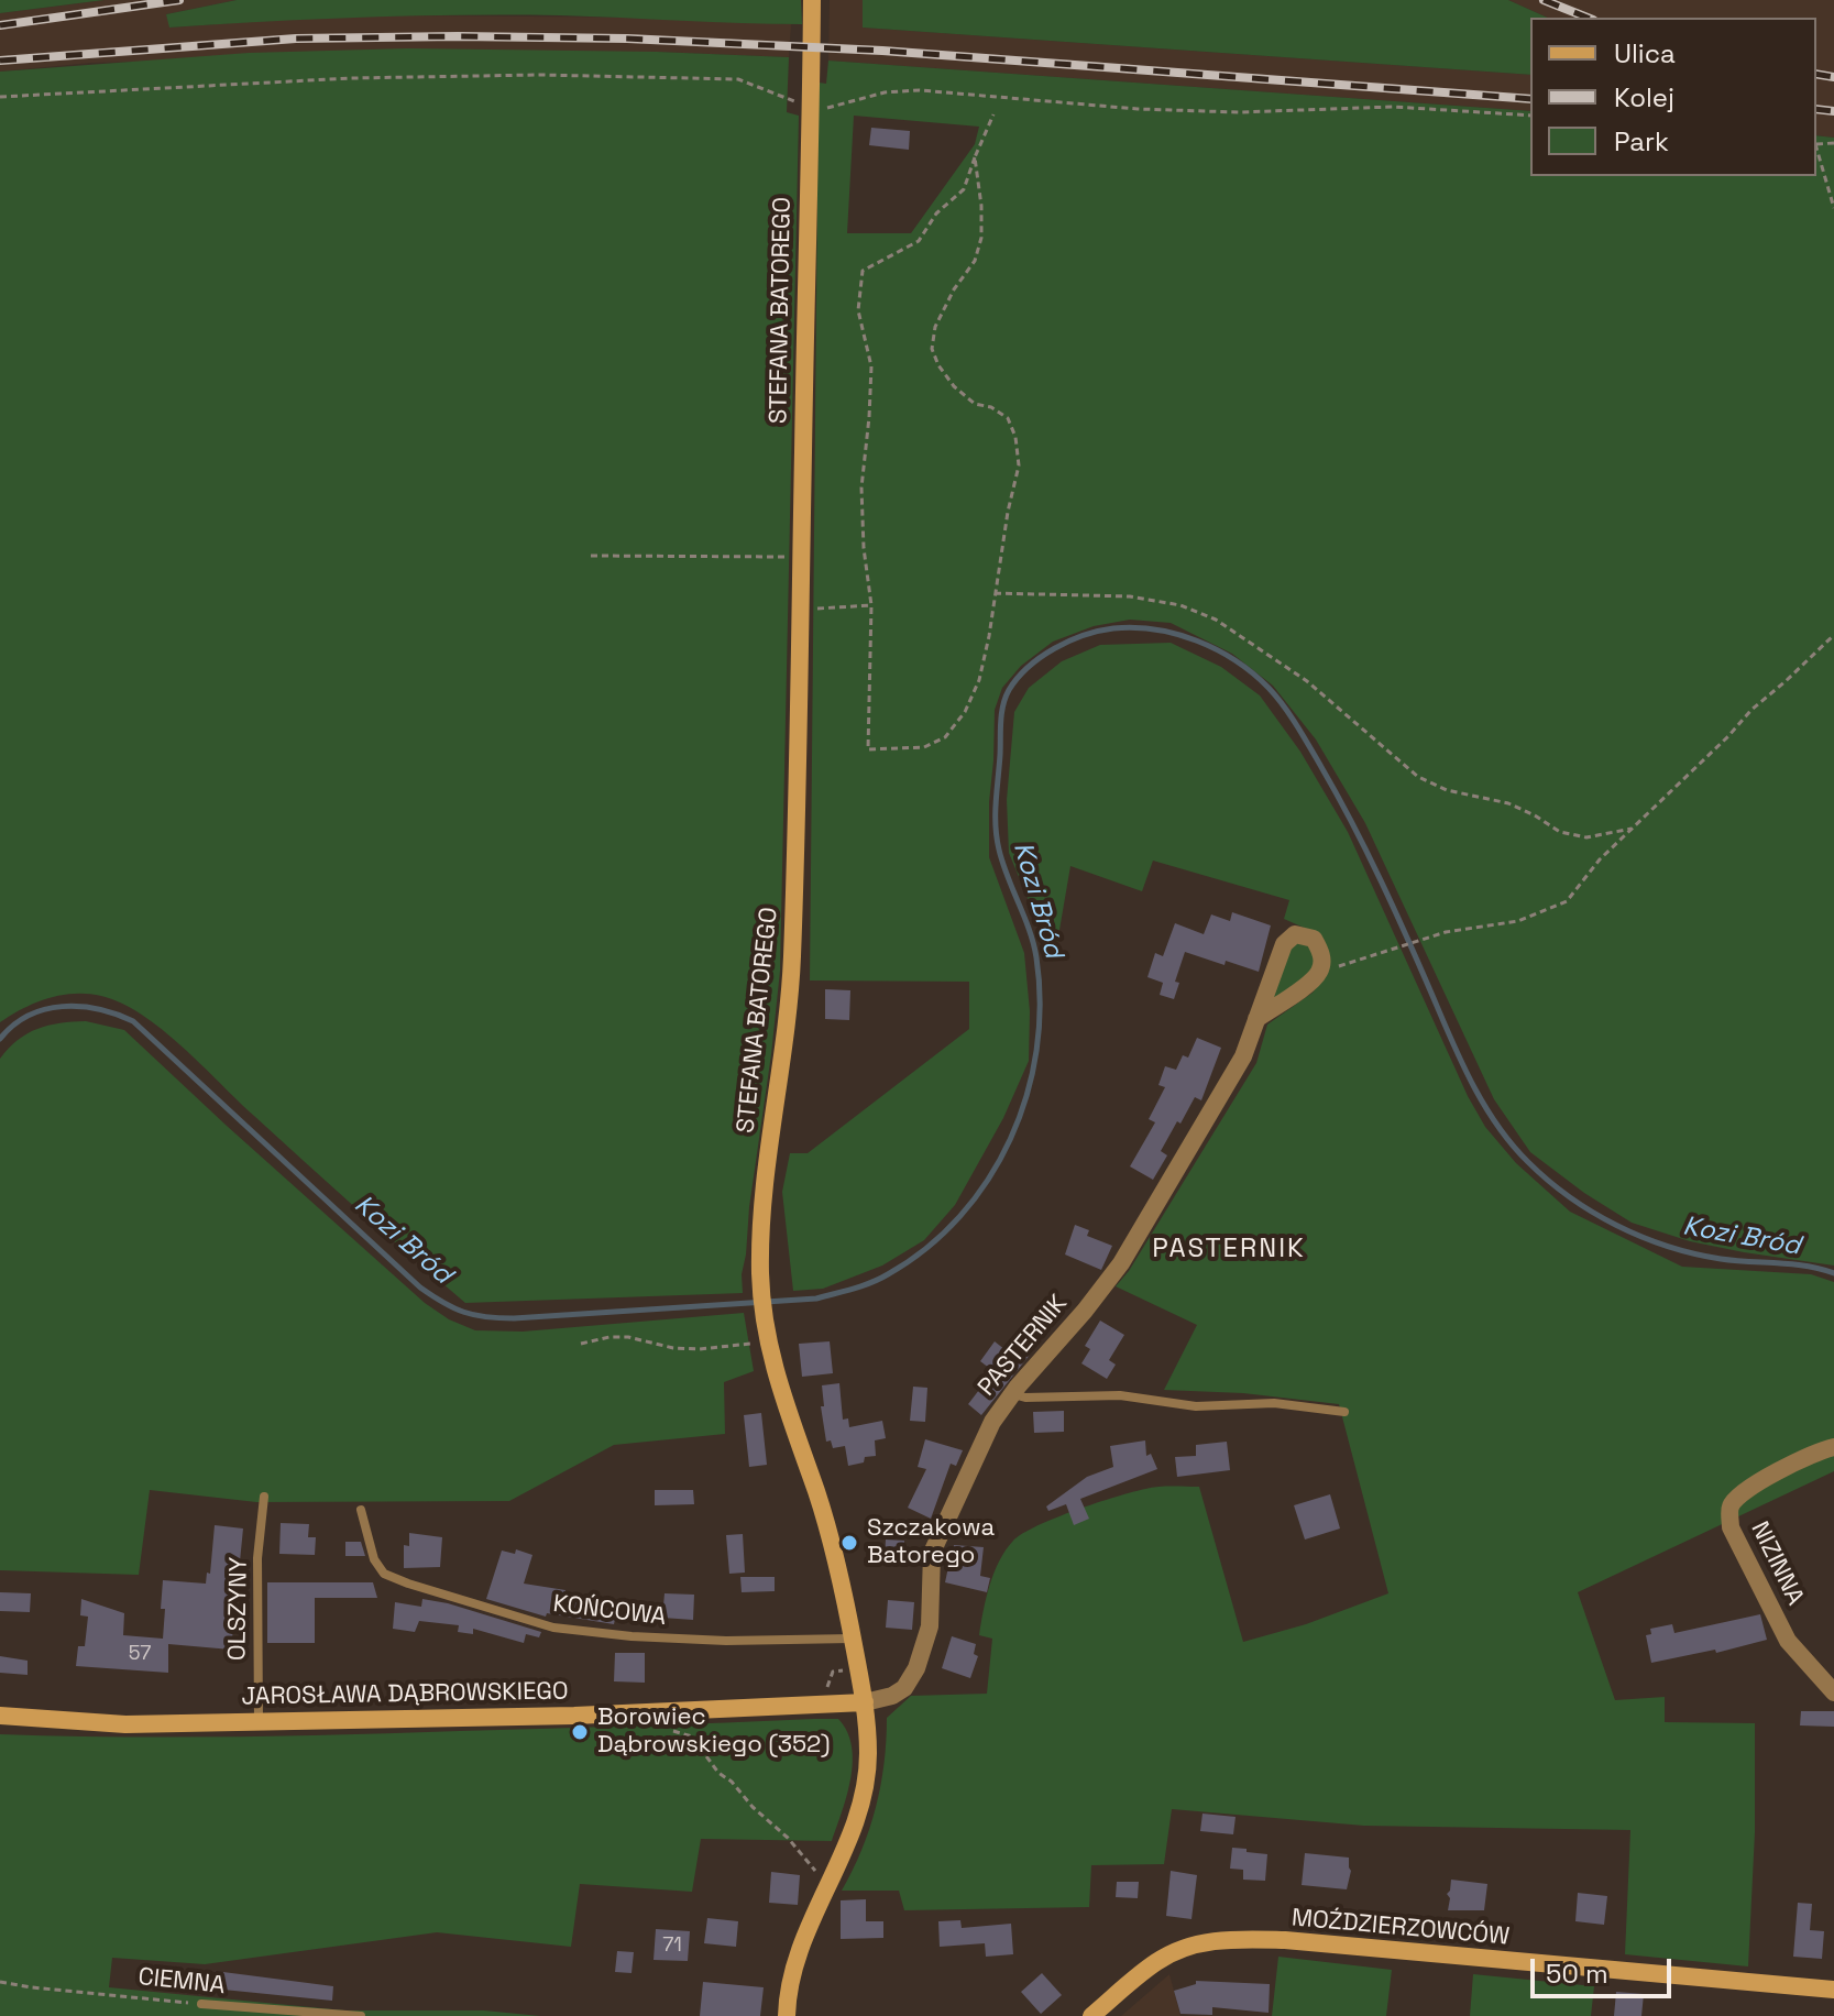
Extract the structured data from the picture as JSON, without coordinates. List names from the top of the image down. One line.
{"streets":{"street":["STEFANA BATOREGO","PASTERNIK","NIZINNA","JAROSŁAWA DĄBROWSKIEGO","MOŹDZIERZOWCÓW"],"lane":["OLSZYNY","KOŃCOWA","CIEMNA"]},"crossings":[["STEFANA BATOREGO","PASTERNIK"],["STEFANA BATOREGO","KOŃCOWA"],["STEFANA BATOREGO","JAROSŁAWA DĄBROWSKIEGO"],["PASTERNIK","JAROSŁAWA DĄBROWSKIEGO"],["OLSZYNY","JAROSŁAWA DĄBROWSKIEGO"]],"districts":["PASTERNIK"],"water":["Kozi Bród"],"places":["Szczakowa Batorego","Borowiec Dąbrowskiego (352)"],"house_numbers":["57","71"],"legend":["Ulica","Kolej","Park"],"scale_bar":"50 m"}
